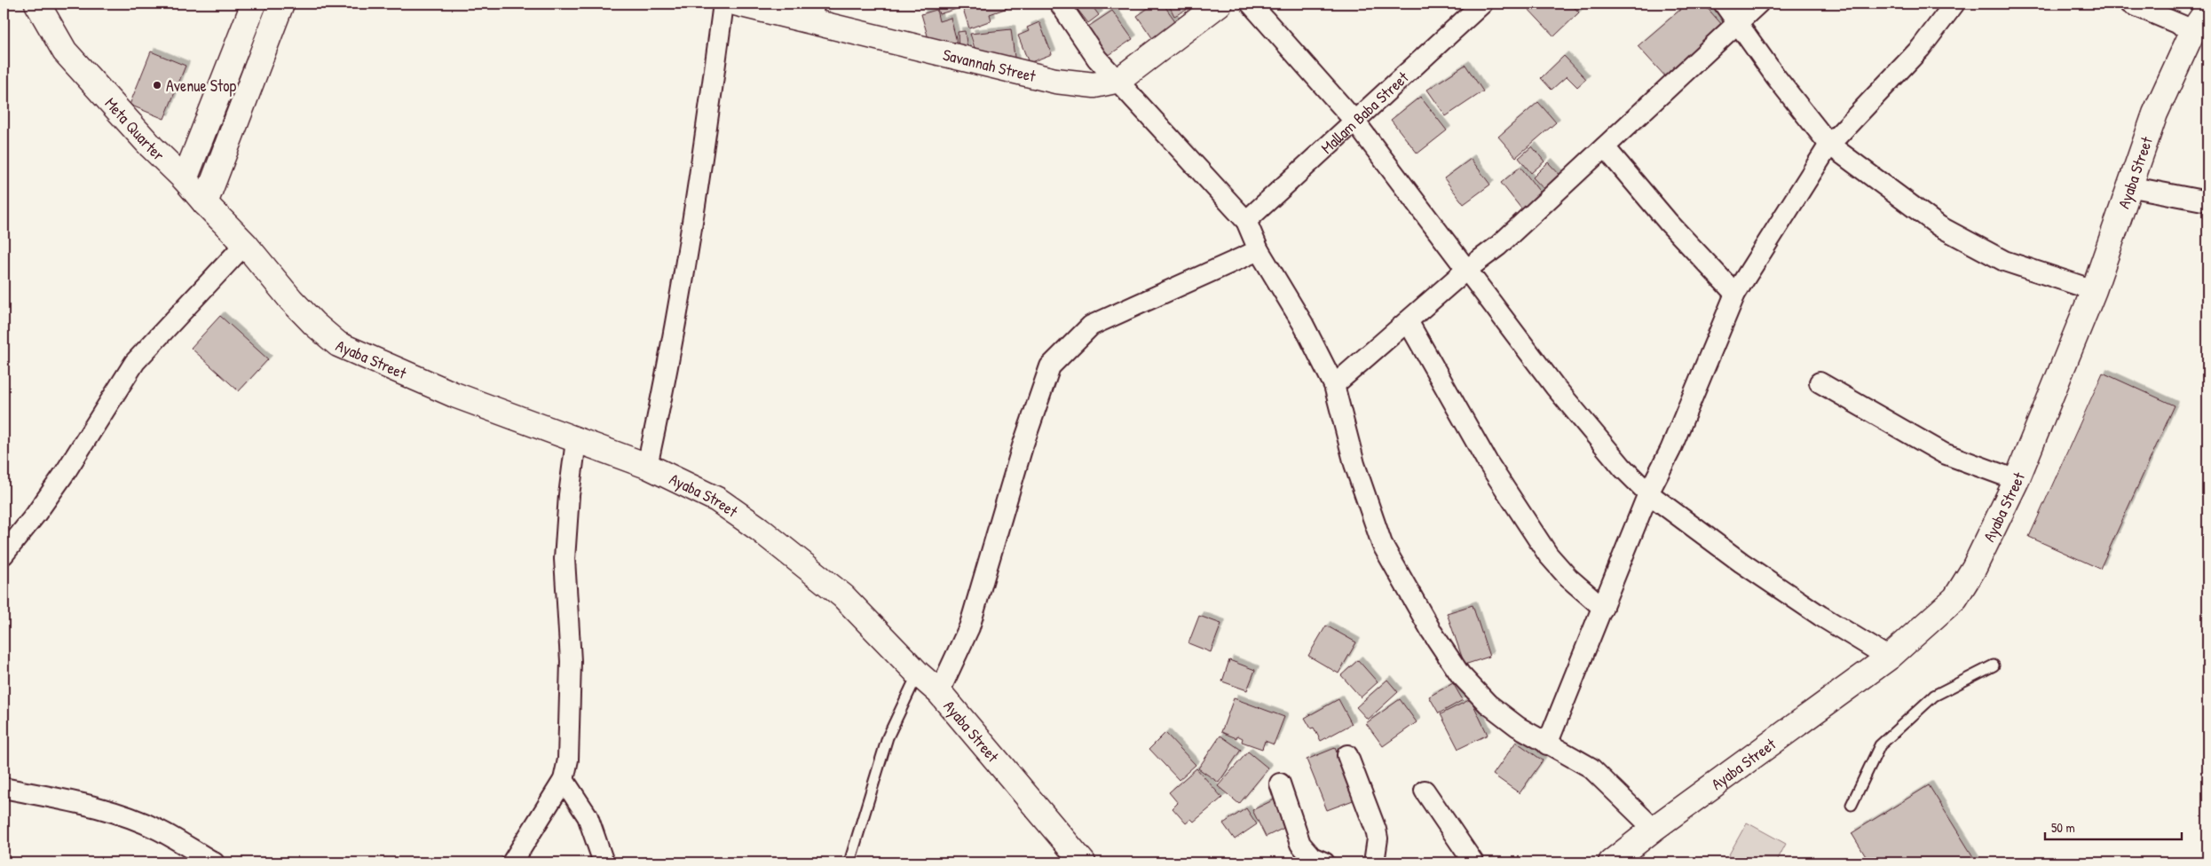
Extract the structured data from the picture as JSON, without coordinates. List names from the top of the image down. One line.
{"streets":{"main road":["Savannah Street","Meta Quarter","Ayaba Street"],"street":["Mallam Baba Street"]},"crossings":[["Meta Quarter","Ayaba Street"]],"places":["Avenue Stop"],"scale_bar":"50 m"}
